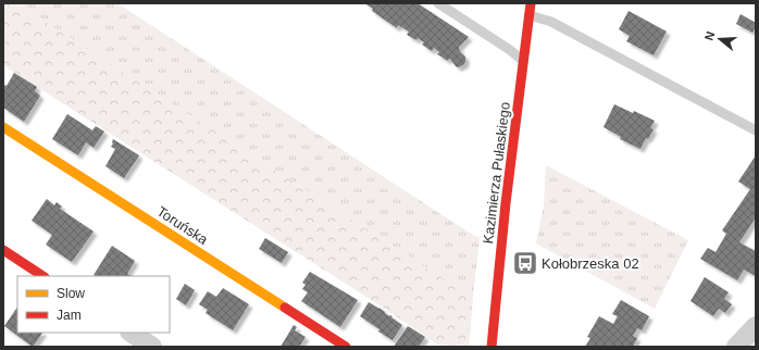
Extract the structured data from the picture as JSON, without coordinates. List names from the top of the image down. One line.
{"streets":{"street":["Kazimierza Pułaskiego","Toruńska"]},"places":{"bus stop":["Kołobrzeska 02"]},"legend":["Slow","Jam"],"north":"left"}
